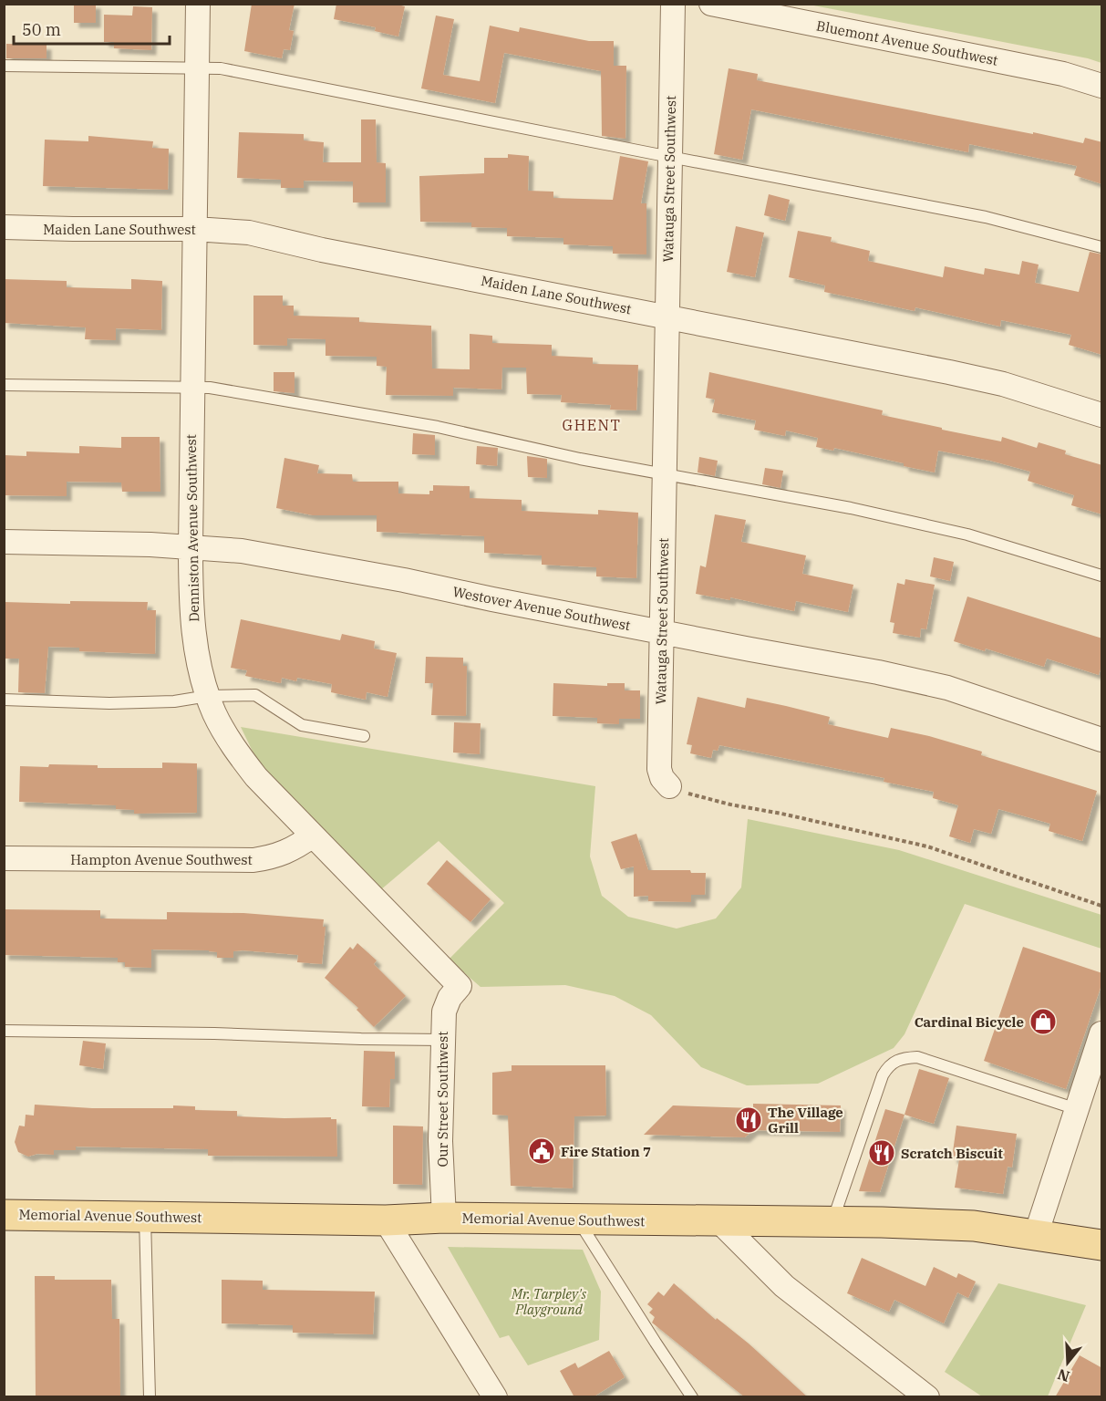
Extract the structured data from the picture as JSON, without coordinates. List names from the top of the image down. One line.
{"streets":{"main road":["Memorial Avenue Southwest"],"street":["Bluemont Avenue Southwest","Watauga Street Southwest","Maiden Lane Southwest","Denniston Avenue Southwest","Westover Avenue Southwest","Hampton Avenue Southwest","Our Street Southwest"]},"crossings":[["Watauga Street Southwest","Maiden Lane Southwest"],["Watauga Street Southwest","Westover Avenue Southwest"],["Maiden Lane Southwest","Denniston Avenue Southwest"],["Denniston Avenue Southwest","Westover Avenue Southwest"],["Denniston Avenue Southwest","Hampton Avenue Southwest"],["Denniston Avenue Southwest","Our Street Southwest"],["Our Street Southwest","Memorial Avenue Southwest"]],"districts":["GHENT"],"parks":["Mr. Tarpley's Playground"],"places":{"shop":["Cardinal Bicycle"],"restaurant":["The Village Grill","Scratch Biscuit"],"public building":["Fire Station 7"]},"scale_bar":"50 m","north":"bottom"}
